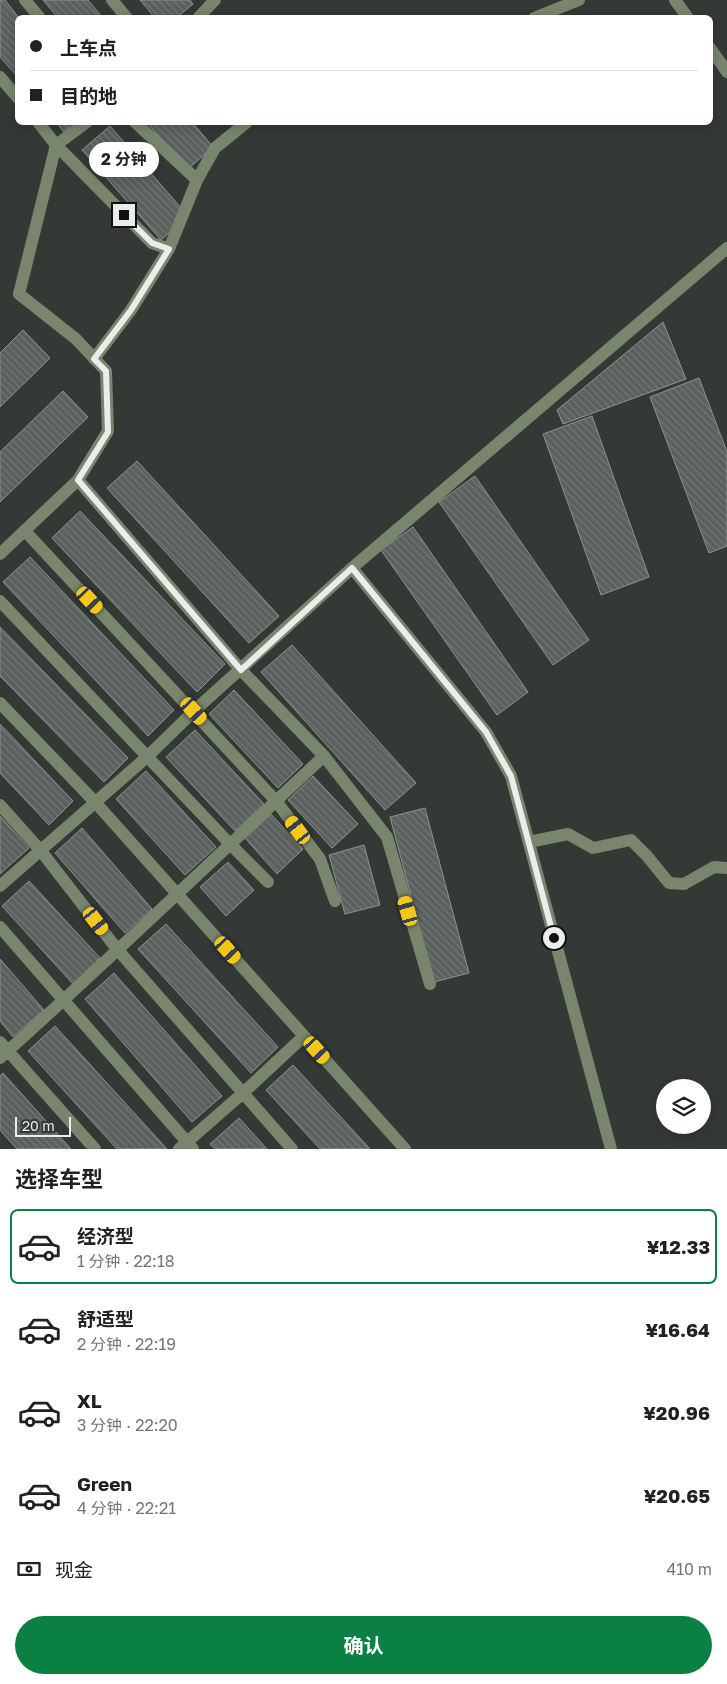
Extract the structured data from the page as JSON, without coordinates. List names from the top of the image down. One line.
{"scale_bar":"20 m","page":{"banner":["上车点","目的地"],"bubble":"2 分钟","scale":"20 m","heading":"选择车型","list":[{"name":"经济型","note":"1 分钟 · 22:18","value":"¥12.33"},{"name":"舒适型","note":"2 分钟 · 22:19","value":"¥16.64"},{"name":"XL","note":"3 分钟 · 22:20","value":"¥20.96"},{"name":"Green","note":"4 分钟 · 22:21","value":"¥20.65"}],"pay":["现金","410 m"],"buttons":"确认"}}
